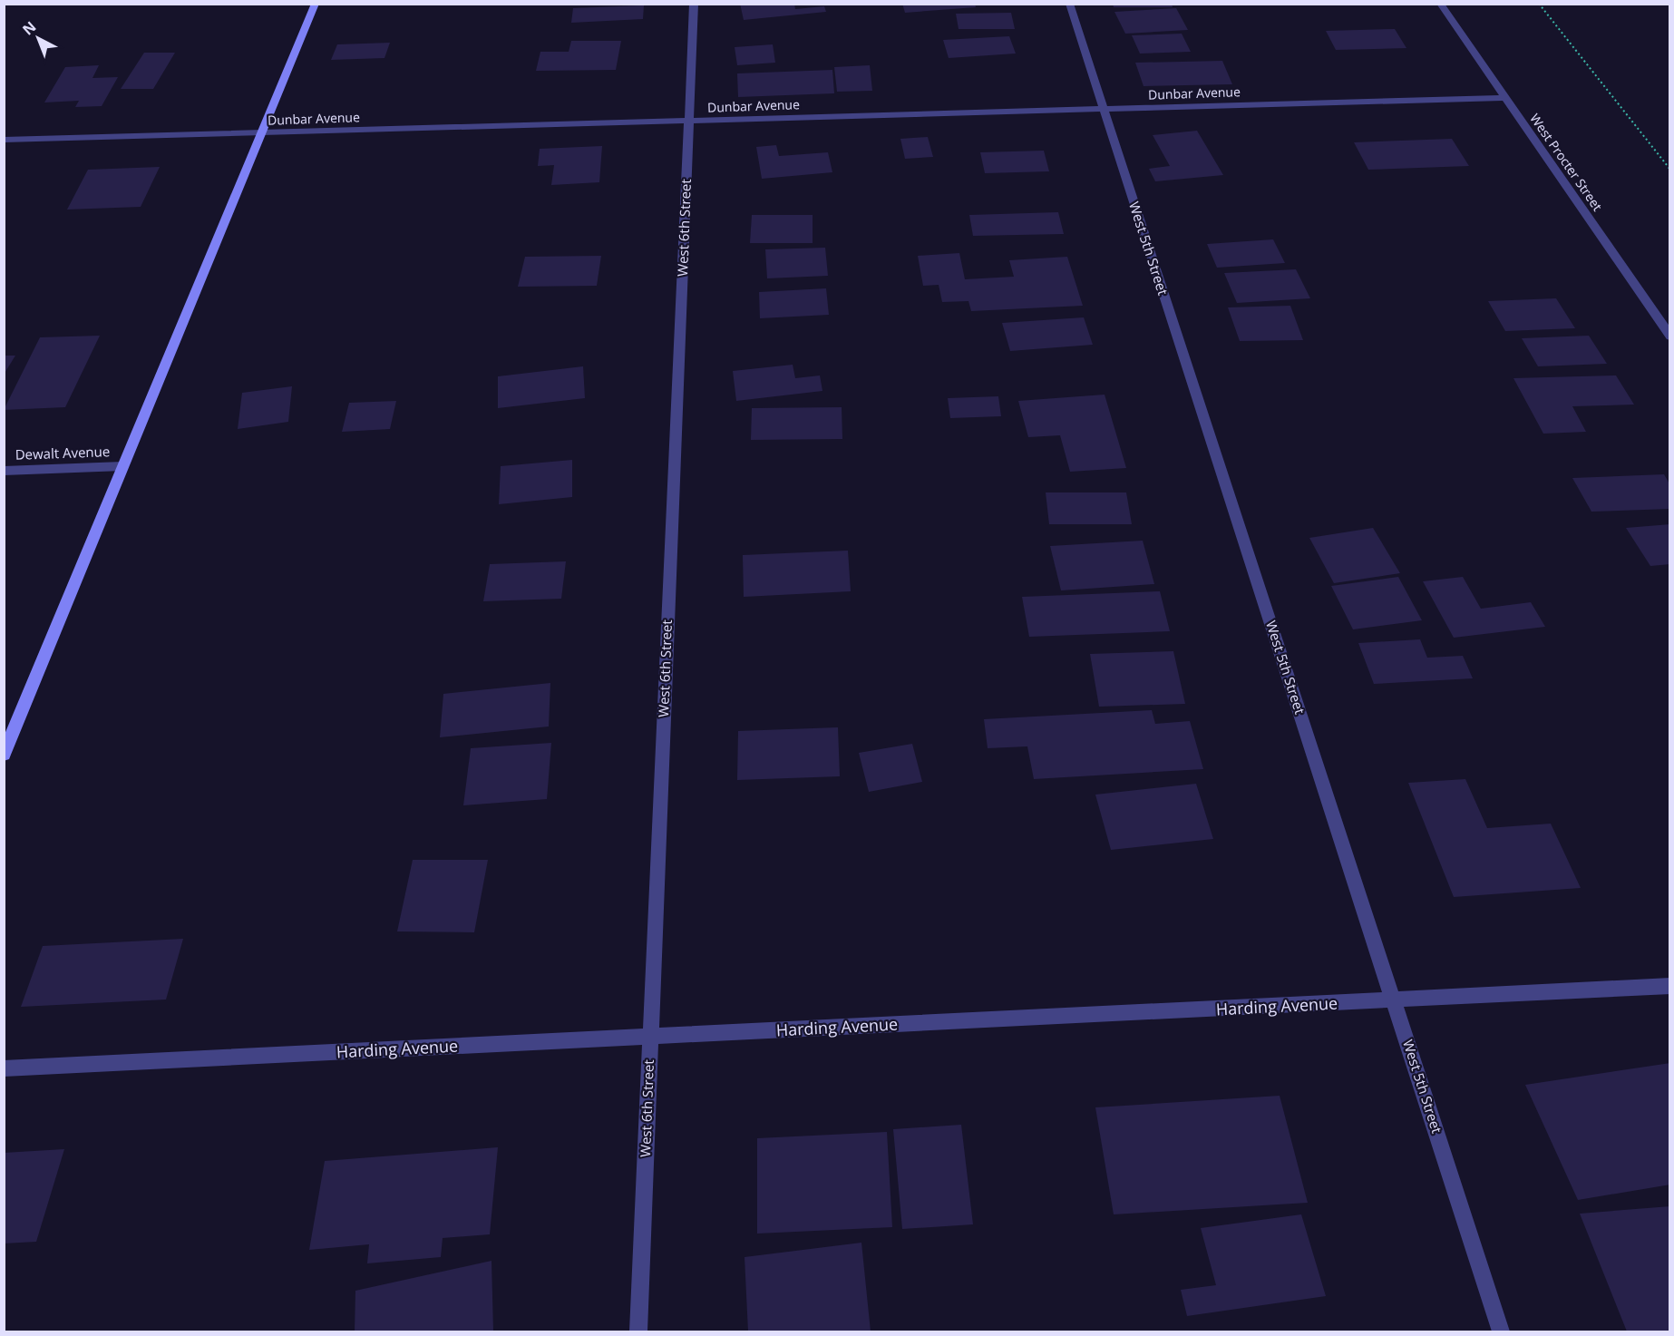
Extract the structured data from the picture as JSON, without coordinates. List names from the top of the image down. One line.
{"streets":{"street":["Dunbar Avenue","West Procter Street","West 6th Street","West 5th Street","Dewalt Avenue","Harding Avenue"]},"crossings":[["Dunbar Avenue","West Procter Street"],["Dunbar Avenue","West 6th Street"],["Dunbar Avenue","West 5th Street"],["West 6th Street","Harding Avenue"],["West 5th Street","Harding Avenue"]],"north":"top left"}
